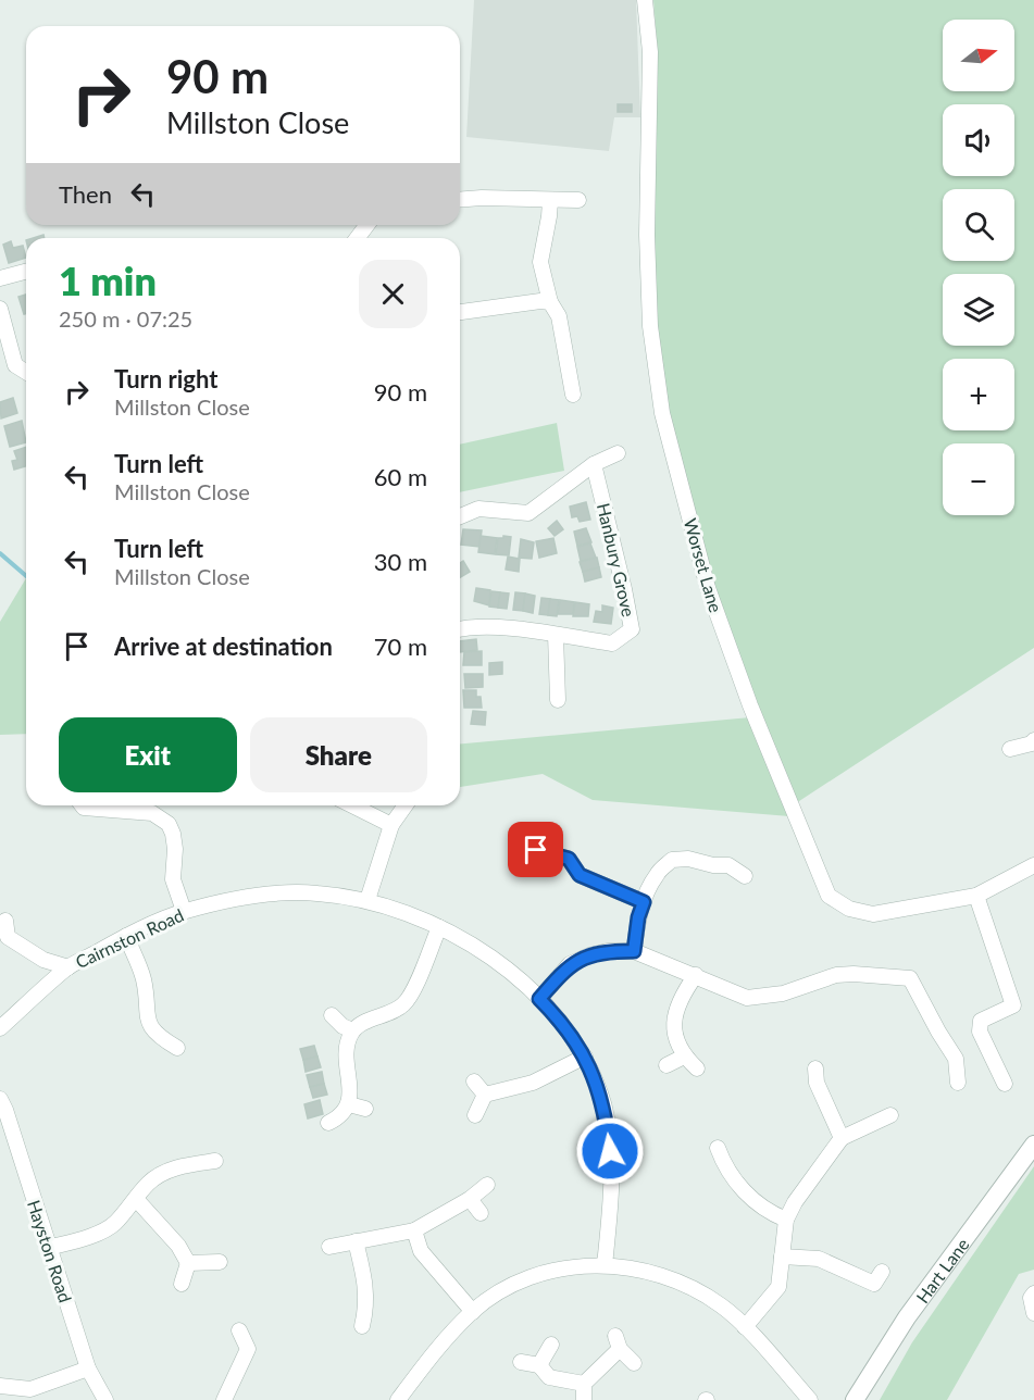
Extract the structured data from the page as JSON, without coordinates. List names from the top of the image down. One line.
{"streets":{"street":["Hanbury Grove","Worset Lane","Cairnston Road","Hayston Road","Hart Lane"]},"north":"right","page":{"map_buttons":["+","−"],"turn":["90 m","Millston Close"],"then":"Then","heading":["1 min","250 m · 07:25"],"list":[{"name":"Turn right","note":"Millston Close","value":"90 m"},{"name":"Turn left","note":"Millston Close","value":"60 m"},{"name":"Turn left","note":"Millston Close","value":"30 m"},{"name":"Arrive at destination","value":"70 m"}],"buttons":["Exit","Share"]}}
